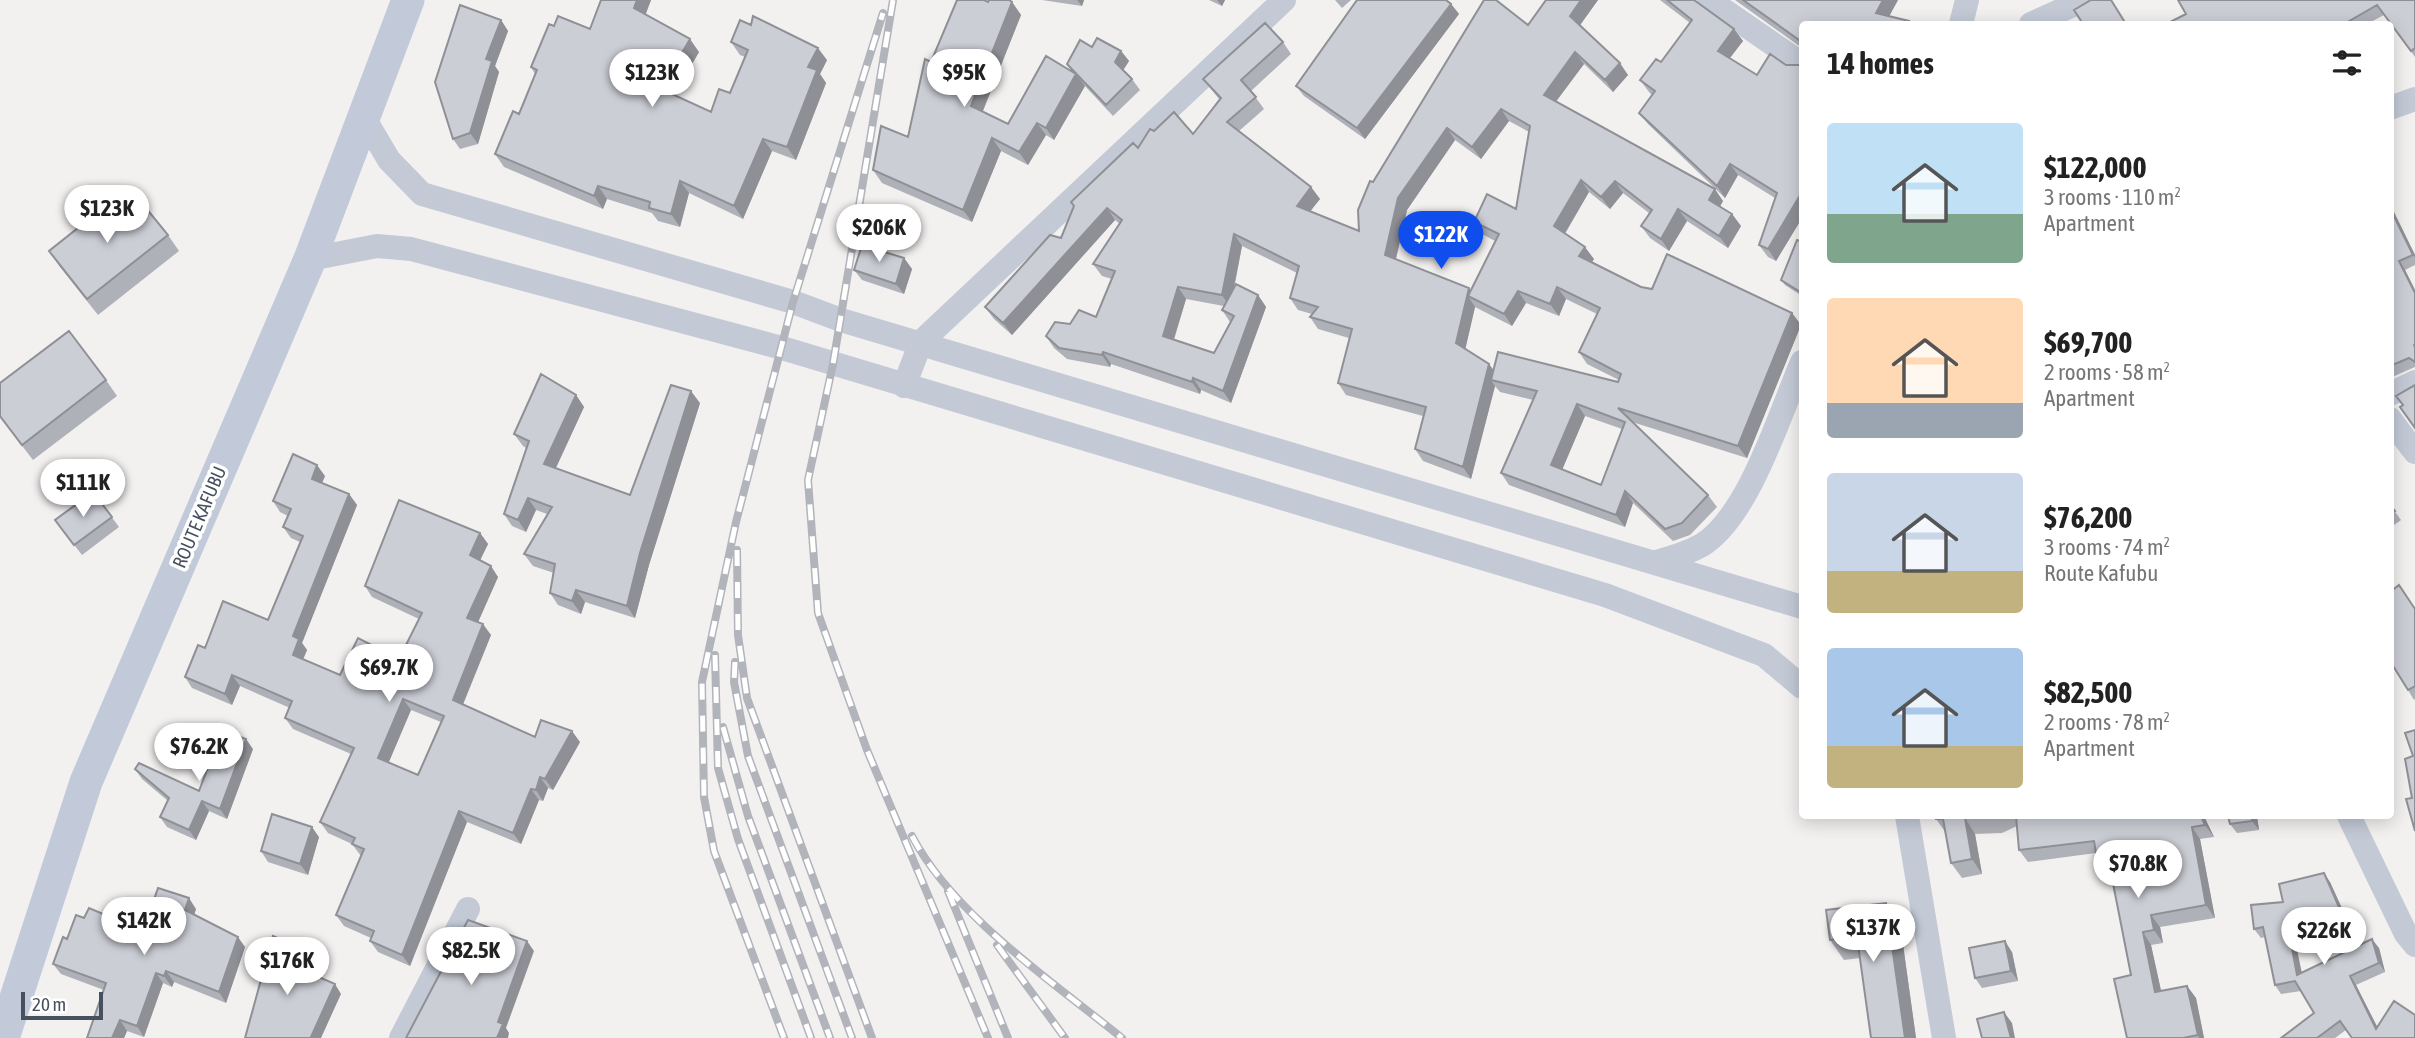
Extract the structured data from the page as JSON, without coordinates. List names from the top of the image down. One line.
{"streets":{"main road":["ROUTE KAFUBU"]},"scale_bar":"20 m","page":{"heading":"14 homes","price":["$123K","$95K","$123K","$206K","$122K","$111K","$69.7K","$76.2K","$70.8K","$142K","$137K","$226K","$82.5K","$176K"],"list":[{"name":"$122,000","note":"3 rooms · 110 m² · Apartment"},{"name":"$69,700","note":"2 rooms · 58 m² · Apartment"},{"name":"$76,200","note":"3 rooms · 74 m² · Route Kafubu"},{"name":"$82,500","note":"2 rooms · 78 m² · Apartment"}],"scale":"20 m"}}
